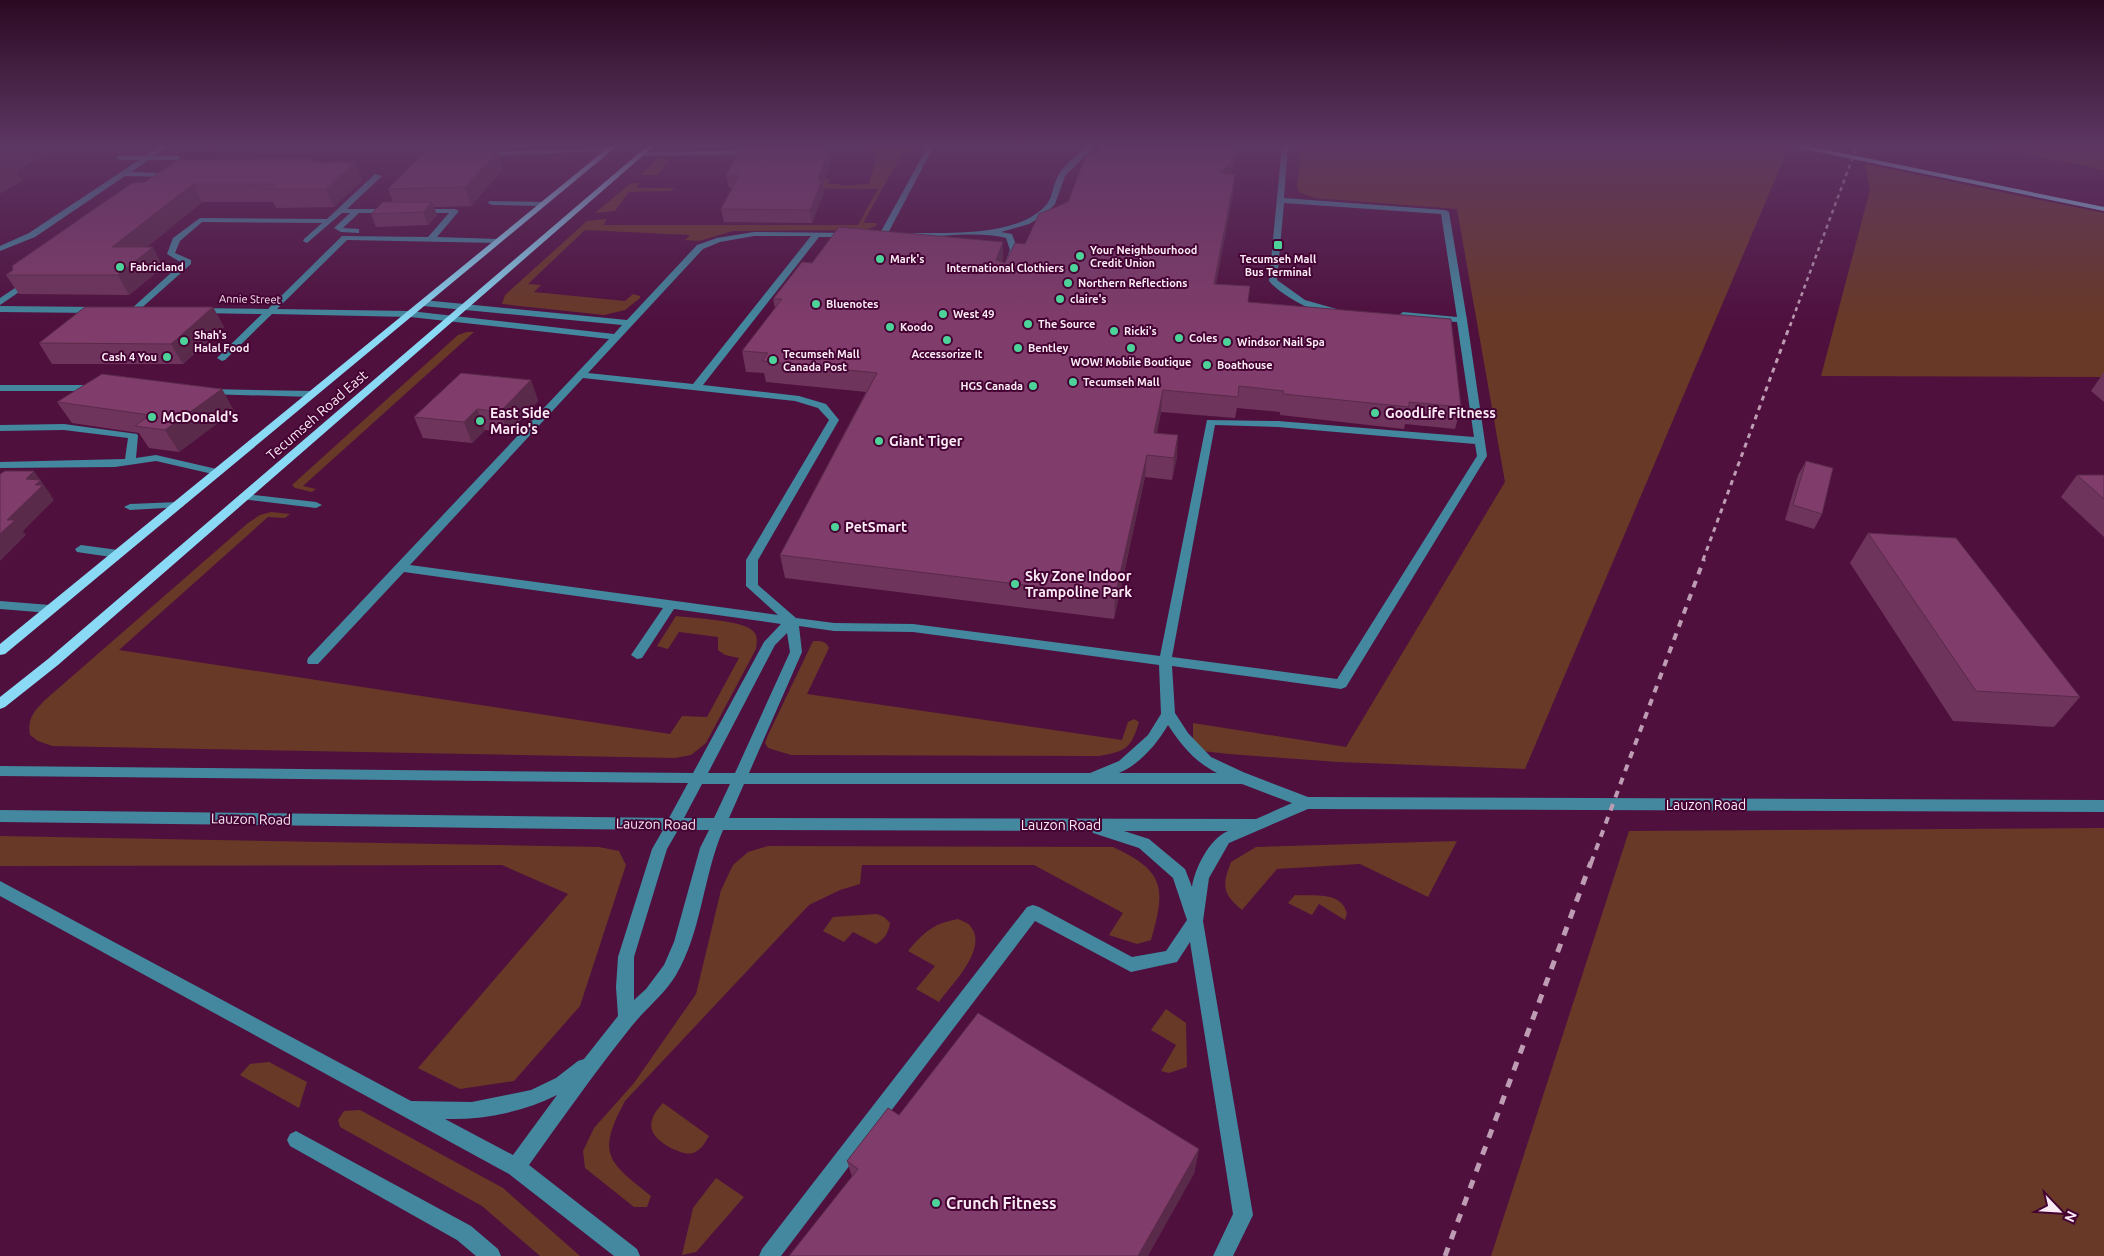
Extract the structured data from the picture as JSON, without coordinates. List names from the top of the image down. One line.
{"streets":{"main road":["Tecumseh Road East"],"street":["Annie Street","Lauzon Road"]},"crossings":[["Annie Street","Tecumseh Road East"]],"places":{"transit":["Tecumseh Mall Bus Terminal"],"other":["Your Neighbourhood Credit Union","Mark's","Fabricland","International Clothiers","Northern Reflections","claire's","Bluenotes","West 49","The Source","Koodo","Ricki's","Coles","Accessorize It","Shah's Halal Food","Windsor Nail Spa","Bentley","WOW! Mobile Boutique","Cash 4 You","Tecumseh Mall Canada Post","Boathouse","Tecumseh Mall","HGS Canada","GoodLife Fitness","McDonald's","East Side Mario's","Giant Tiger","PetSmart","Sky Zone Indoor Trampoline Park","Crunch Fitness"]},"north":"bottom right"}
